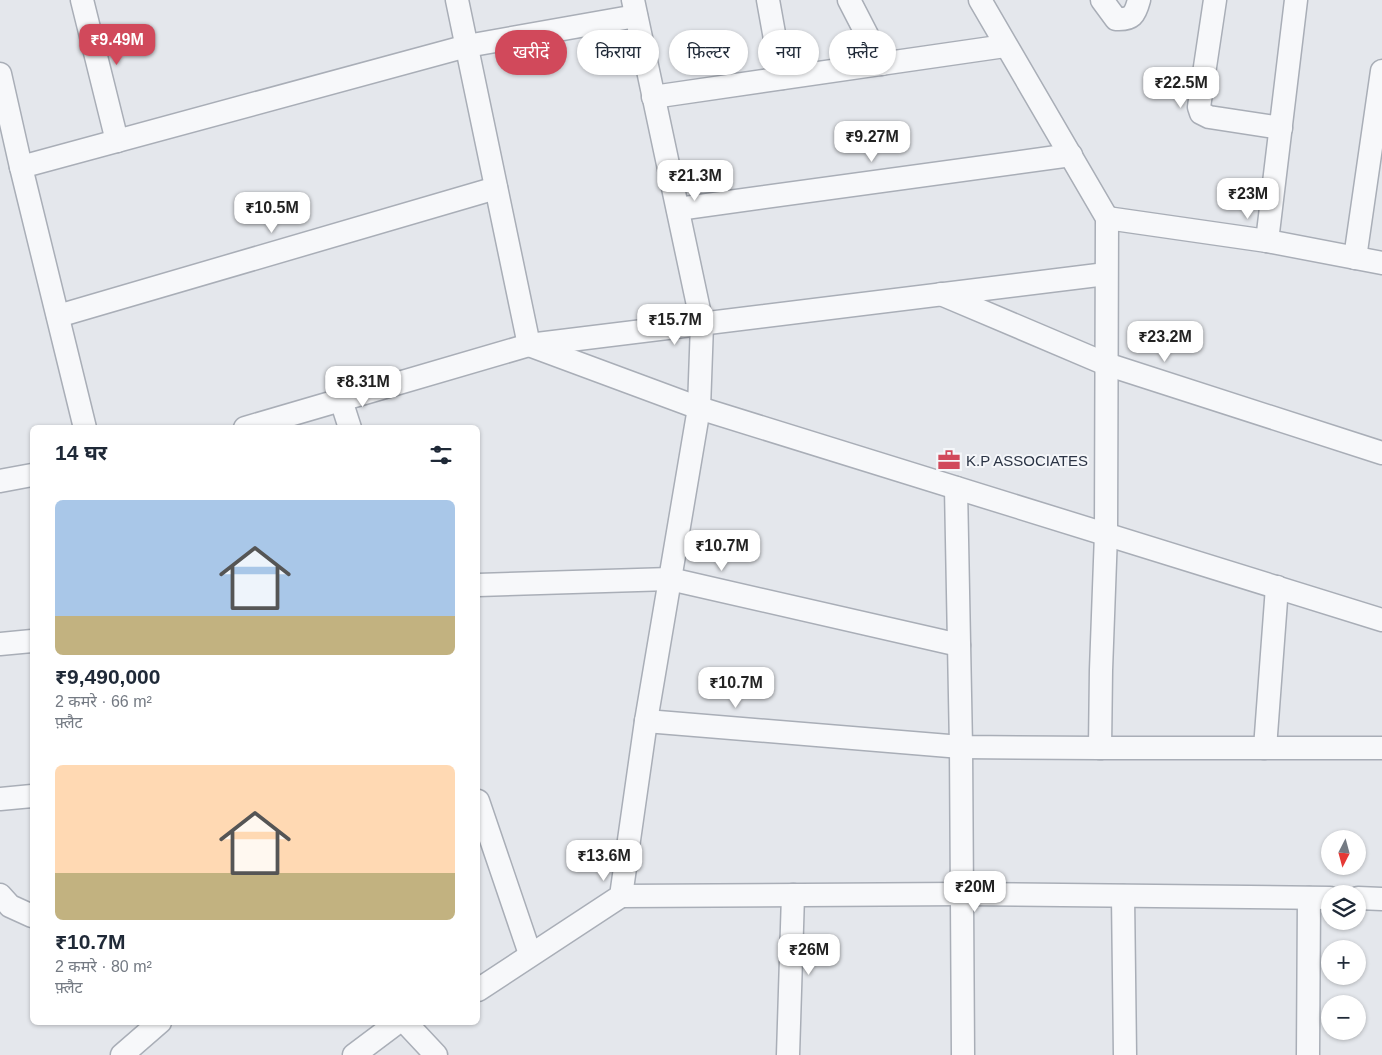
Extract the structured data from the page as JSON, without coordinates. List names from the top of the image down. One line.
{"places":{"office":["K.P ASSOCIATES"]},"north":"bottom","page":{"price":["₹9.49M","₹22.5M","₹9.27M","₹21.3M","₹23M","₹10.5M","₹15.7M","₹23.2M","₹8.31M","₹10.7M","₹10.7M","₹13.6M","₹20M","₹26M"],"chip":["खरीदें","किराया","फ़िल्टर","नया","फ़्लैट"],"heading":"14 घर","list":[{"name":"₹9,490,000","note":"2 कमरे · 66 m² · फ़्लैट"},{"name":"₹10.7M","note":"2 कमरे · 80 m² · फ़्लैट"}],"map_buttons":["+","−"]}}
